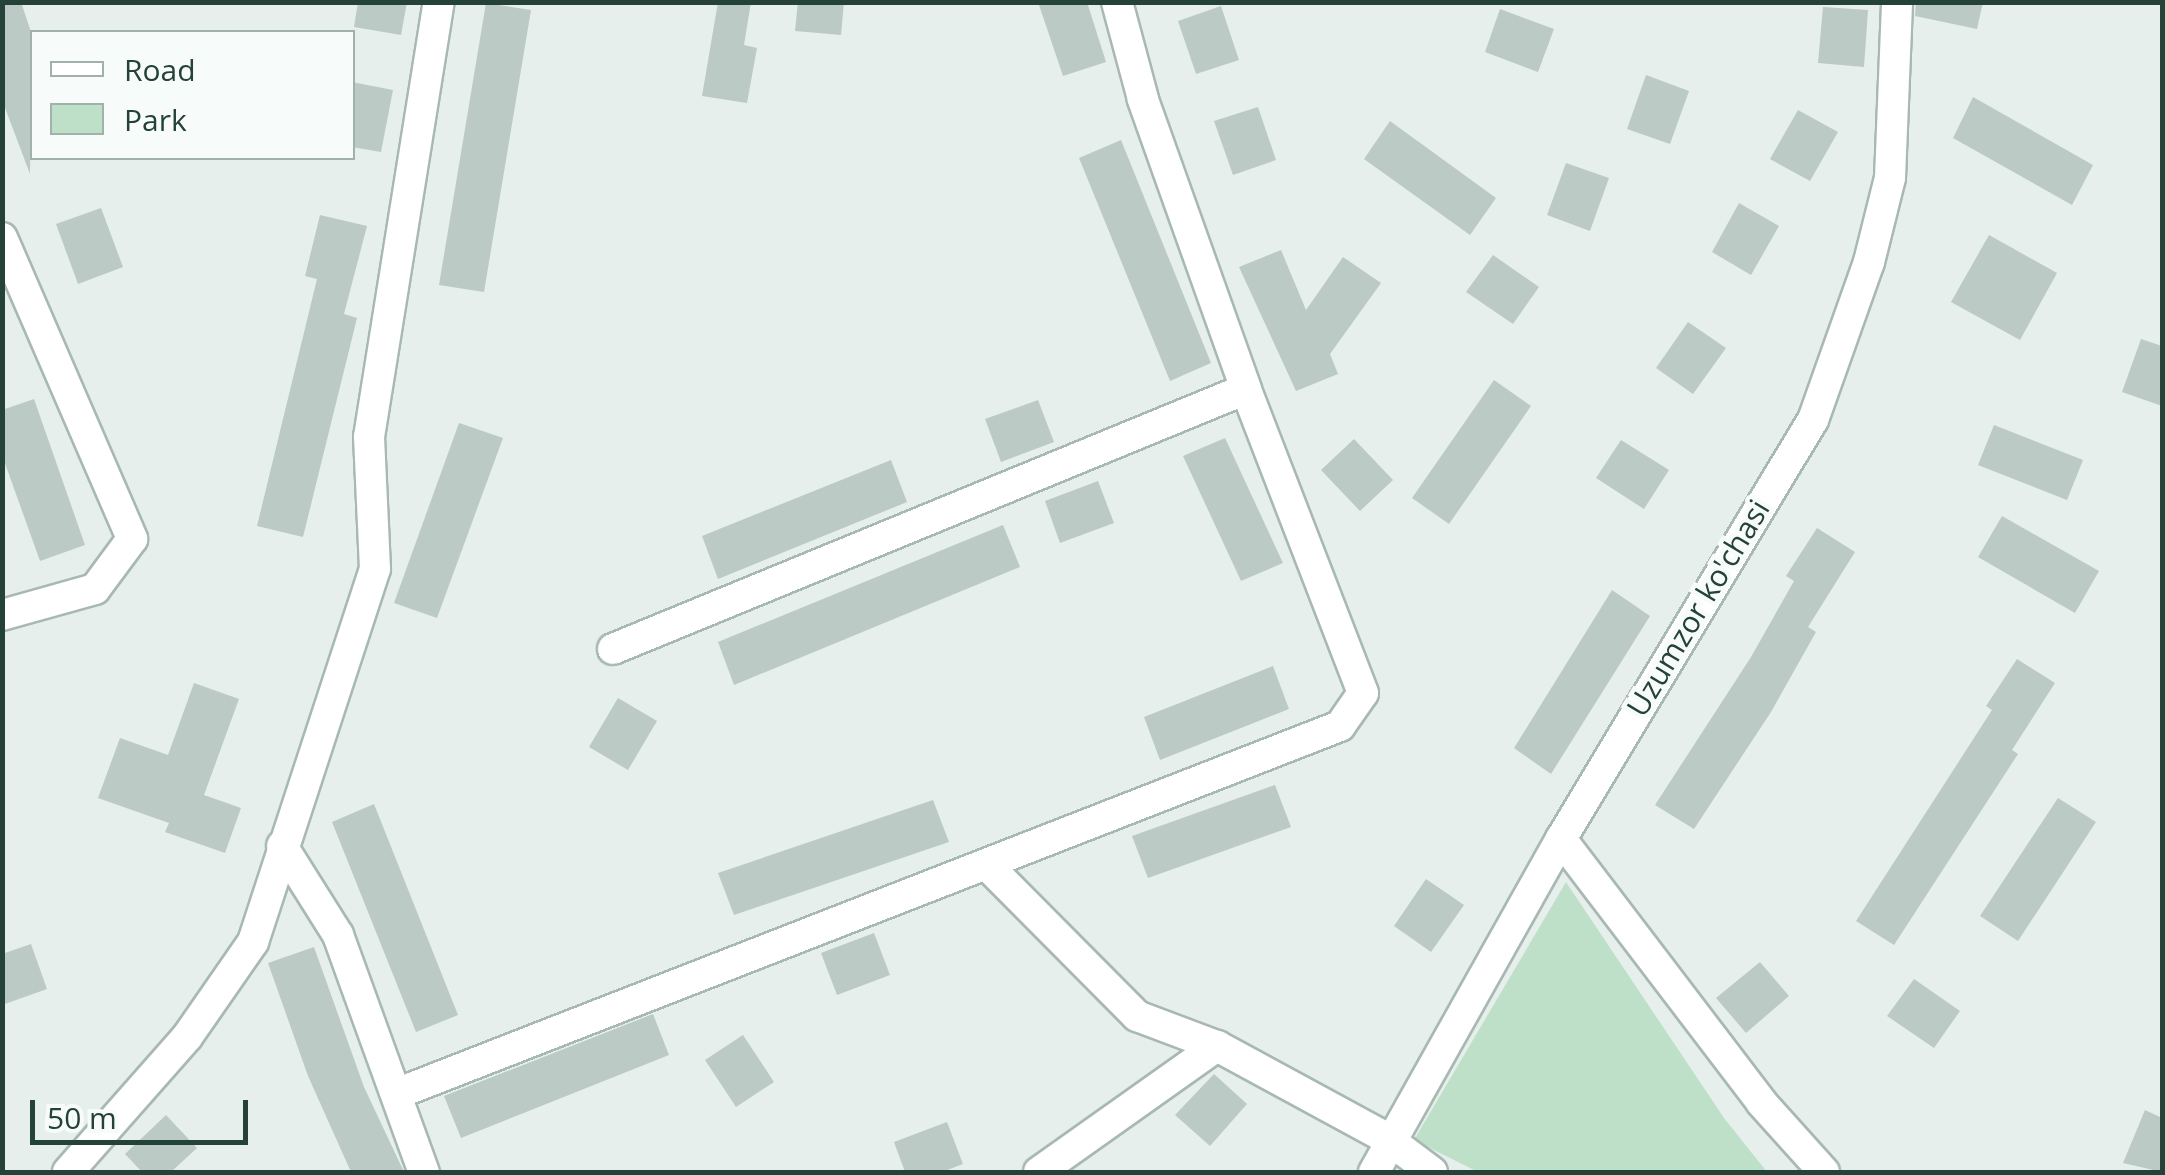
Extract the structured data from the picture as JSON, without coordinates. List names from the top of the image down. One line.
{"streets":{"street":["Uzumzor ko'chasi"]},"legend":["Road","Park"],"scale_bar":"50 m"}
